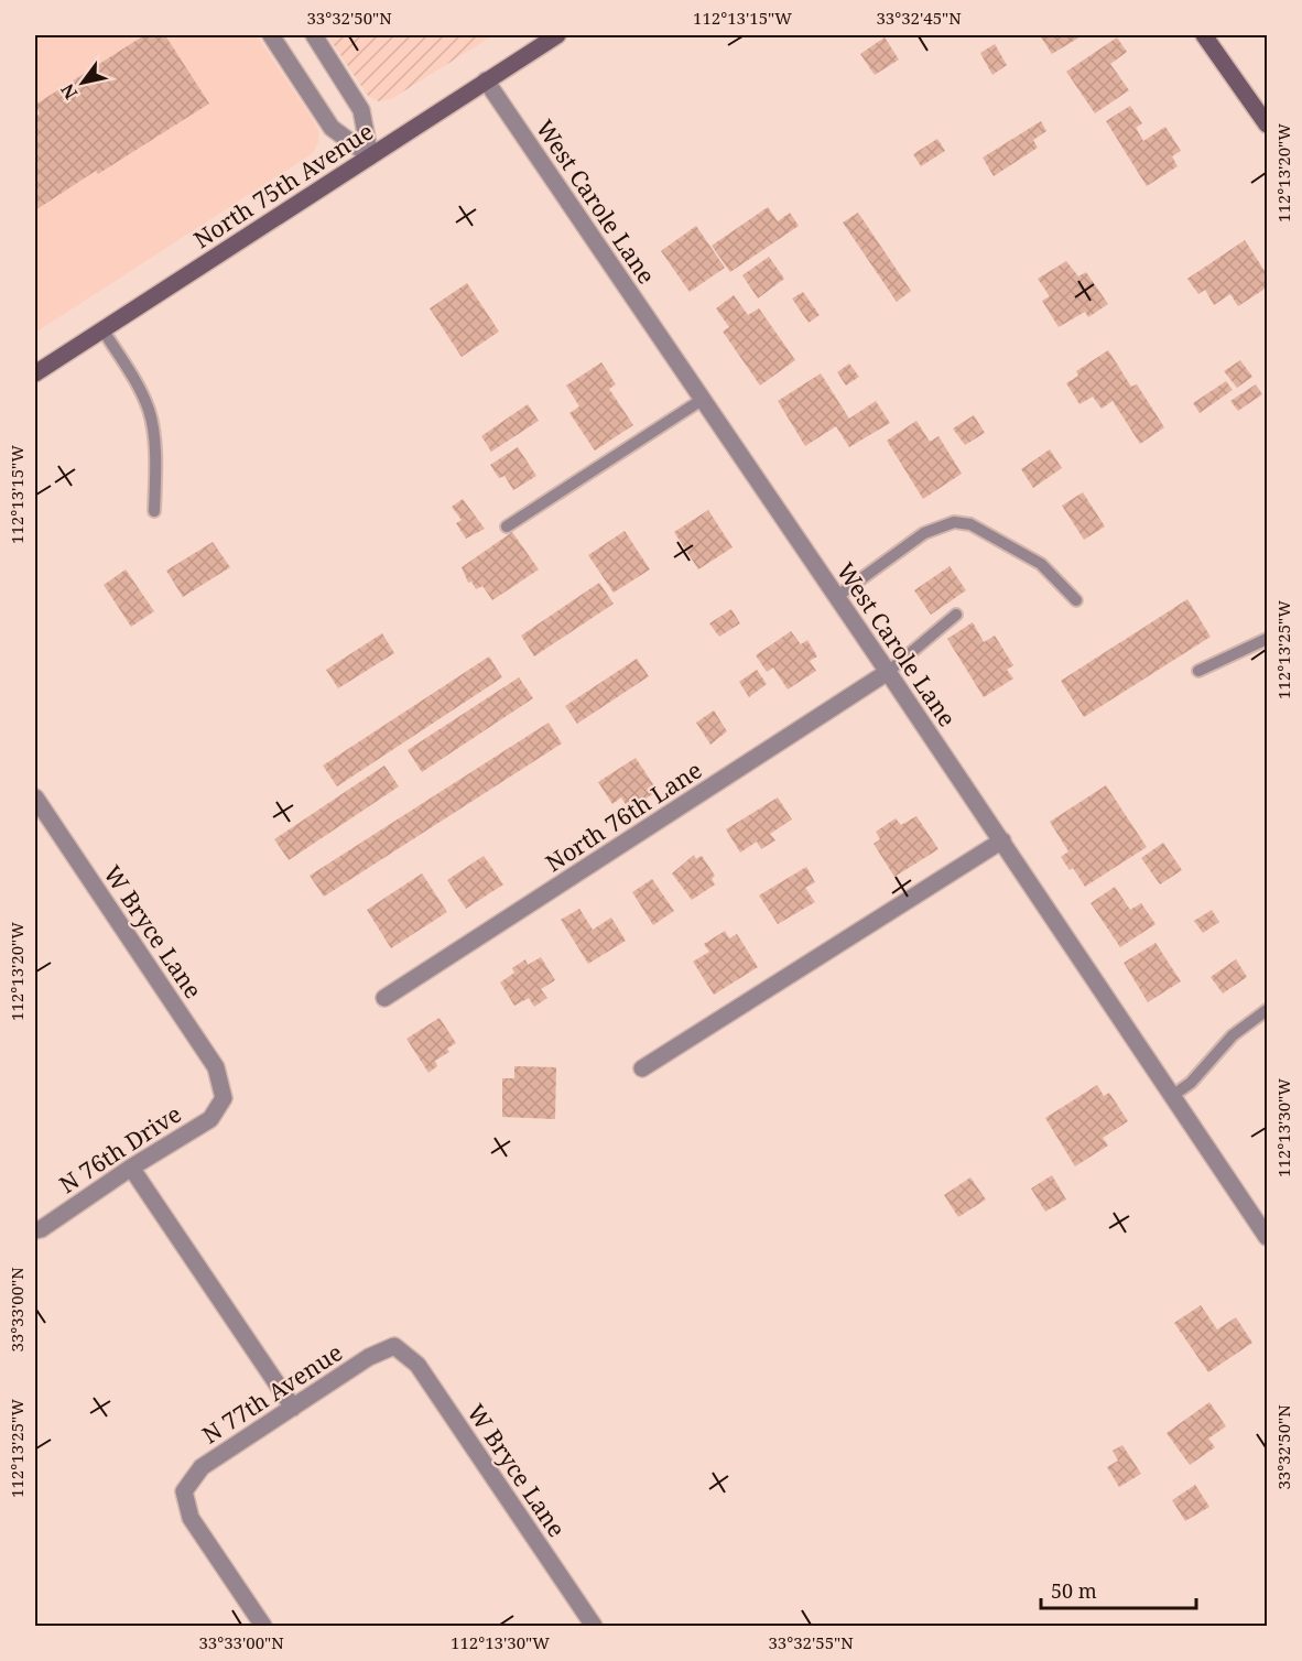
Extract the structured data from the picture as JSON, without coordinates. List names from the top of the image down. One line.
{"streets":{"main road":["North 75th Avenue"],"street":["West Carole Lane","North 76th Lane","W Bryce Lane","N 76th Drive","N 77th Avenue"]},"crossings":[["North 75th Avenue","West Carole Lane"],["West Carole Lane","North 76th Lane"],["W Bryce Lane","N 76th Drive"],["W Bryce Lane","N 77th Avenue"]],"scale_bar":"50 m","north":"bottom left","coordinates":["33°32'50\"N","112°13'15\"W","33°32'45\"N","112°13'20\"W","112°13'25\"W","112°13'30\"W","33°33'00\"N","33°32'55\"N"]}
